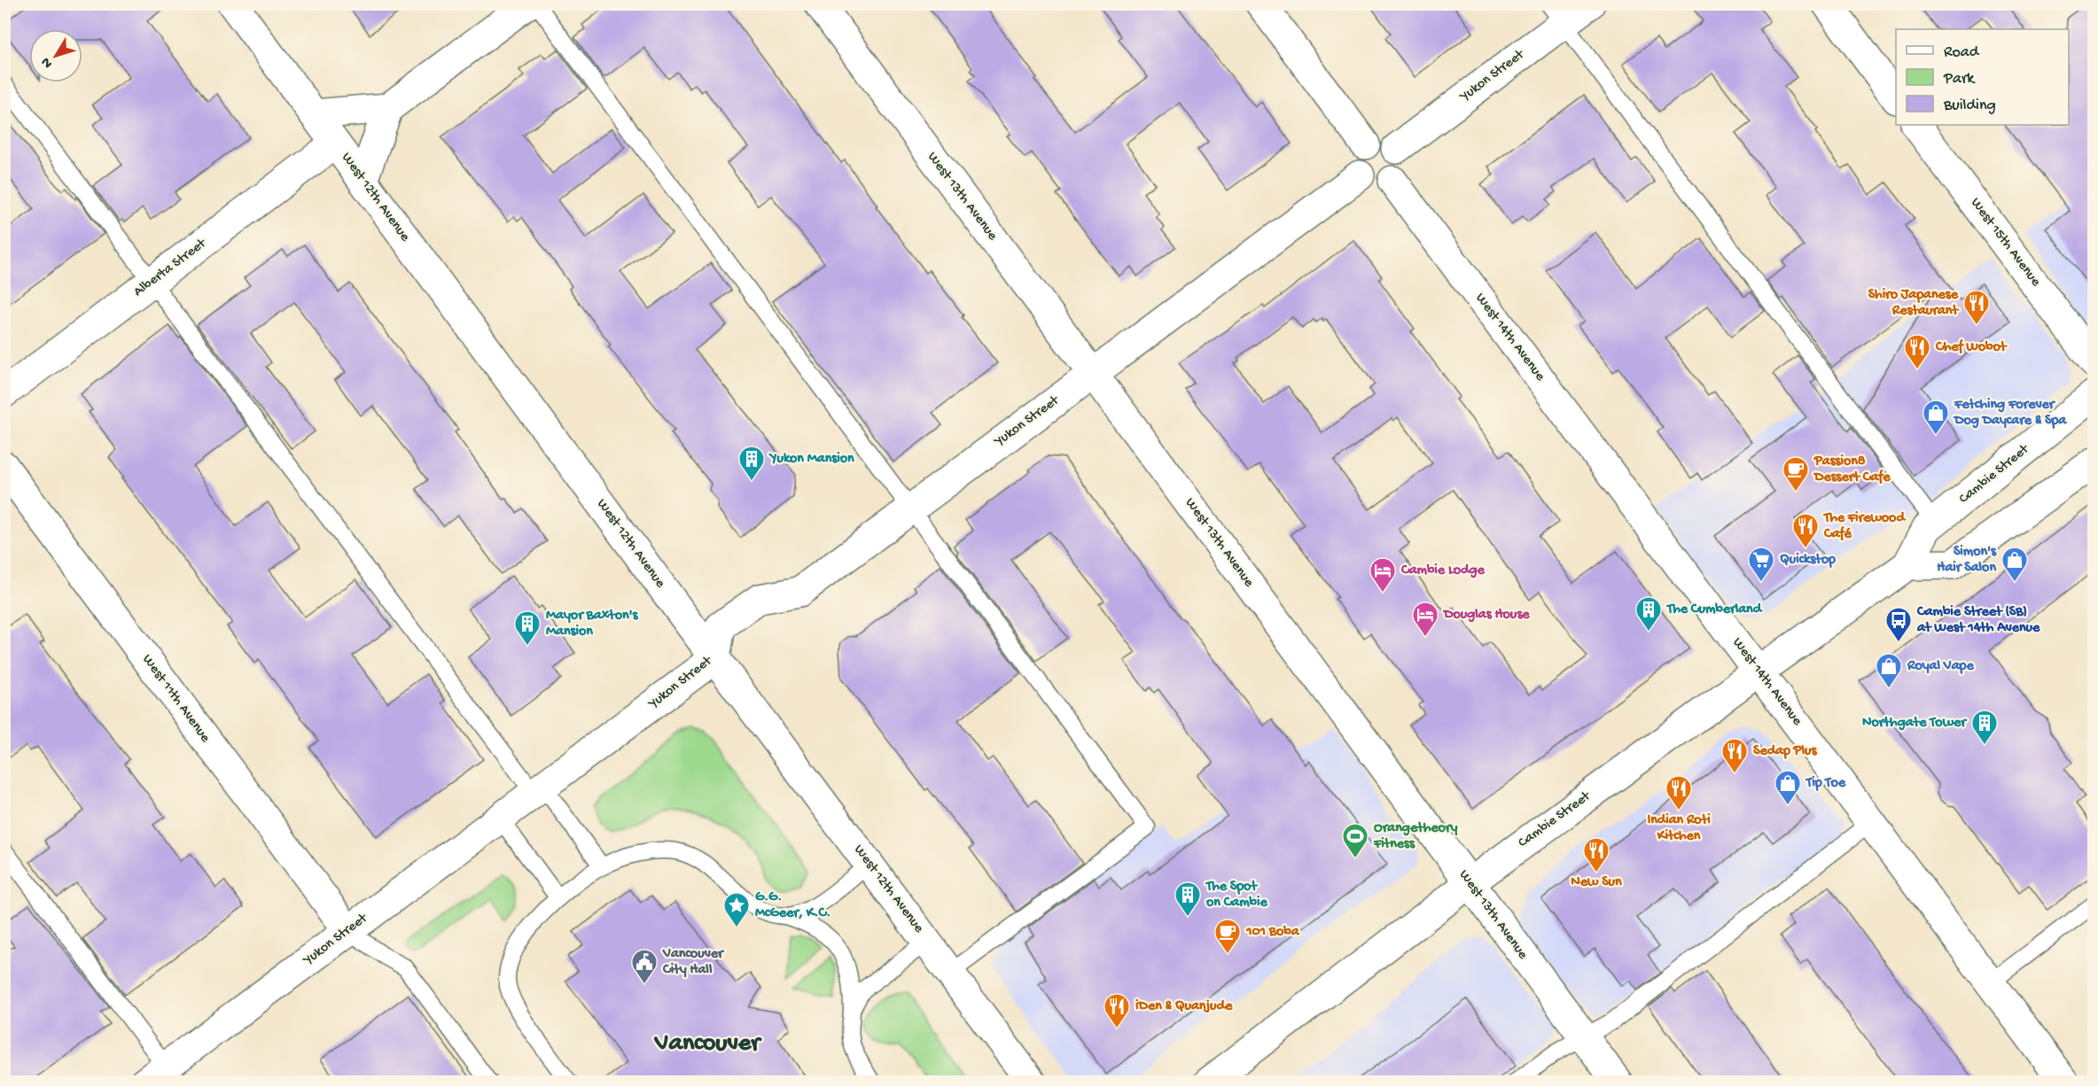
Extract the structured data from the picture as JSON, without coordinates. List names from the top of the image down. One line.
{"streets":{"street":["Yukon Street","West 13th Avenue","West 12th Avenue","West 15th Avenue","Alberta Street","West 14th Avenue","Cambie Street","West 11th Avenue"]},"crossings":[["Yukon Street","West 13th Avenue"],["Yukon Street","West 12th Avenue"],["Yukon Street","West 14th Avenue"],["Yukon Street","West 11th Avenue"],["West 13th Avenue","Cambie Street"],["West 12th Avenue","Alberta Street"],["West 14th Avenue","Cambie Street"]],"districts":["Vancouver"],"places":{"restaurant":["Shiro Japanese Restaurant","Chef Wobot","The Firewood Café","Sedap Plus","Indian Roti Kitchen","New Sun","iDen & Quanjude"],"shop":["Fetching Forever Dog Daycare & Spa","Simon's Hair Salon","Royal Vape","Tip Toe"],"building":["Yukon Mansion","The Cumberland","Mayor Baxton's Mansion","Northgate Tower","The Spot on Cambie"],"cafe":["Passion8 Dessert Cafe","101 Boba"],"supermarket":["Quickstop"],"hotel":["Cambie Lodge","Douglas House"],"bus stop":["Cambie Street (SB) at West 14th Avenue"],"sports":["Orangetheory Fitness"],"place":["G.G. McGeer, K.C."],"public building":["Vancouver City Hall"]},"legend":["Road","Park","Building"],"north":"bottom left"}
